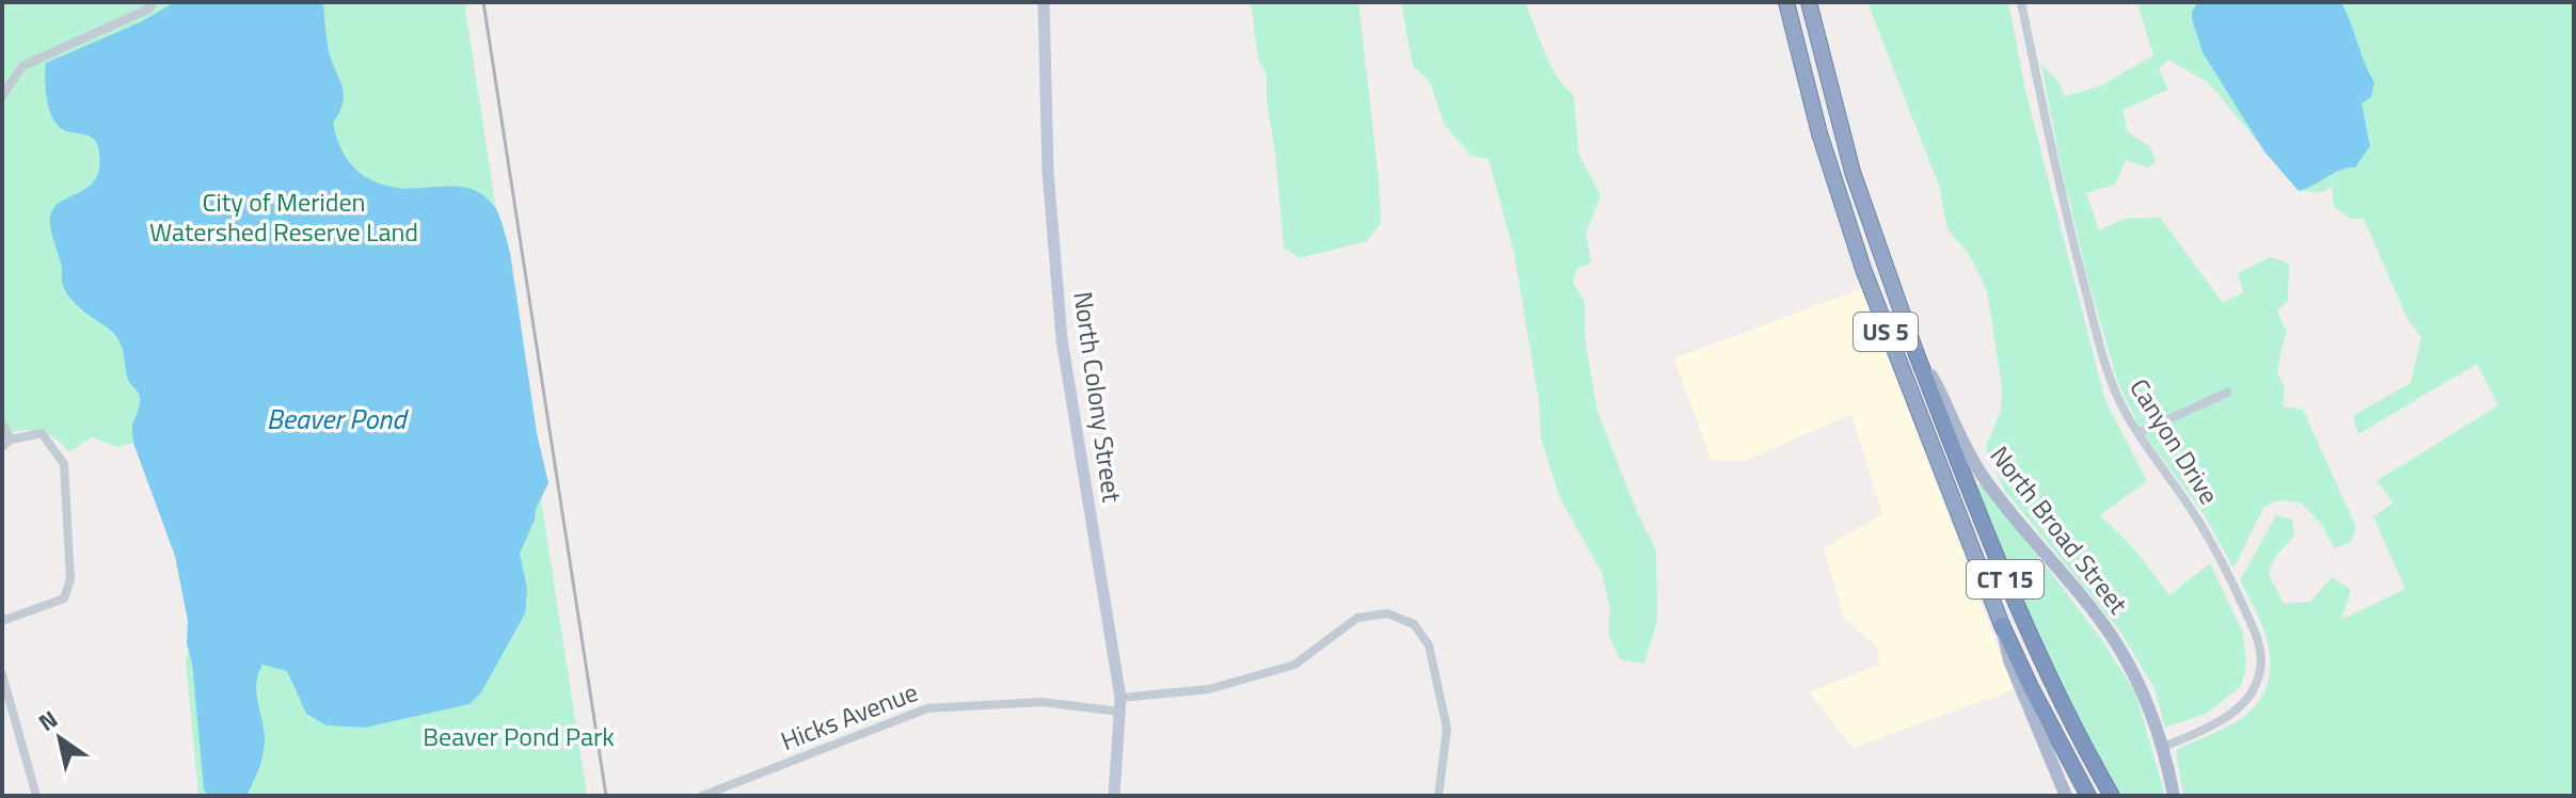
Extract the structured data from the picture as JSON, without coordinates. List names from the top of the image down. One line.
{"streets":{"highway":["US 5","North Broad Street","CT 15"],"main road":["North Colony Street"],"street":["Canyon Drive","Hicks Avenue"]},"crossings":[["US 5","CT 15"],["North Colony Street","Hicks Avenue"],["Canyon Drive","North Broad Street"],["North Broad Street","CT 15"]],"water":["Beaver Pond"],"parks":["City of Meriden Watershed Reserve Land","Beaver Pond Park"],"north":"top left"}
